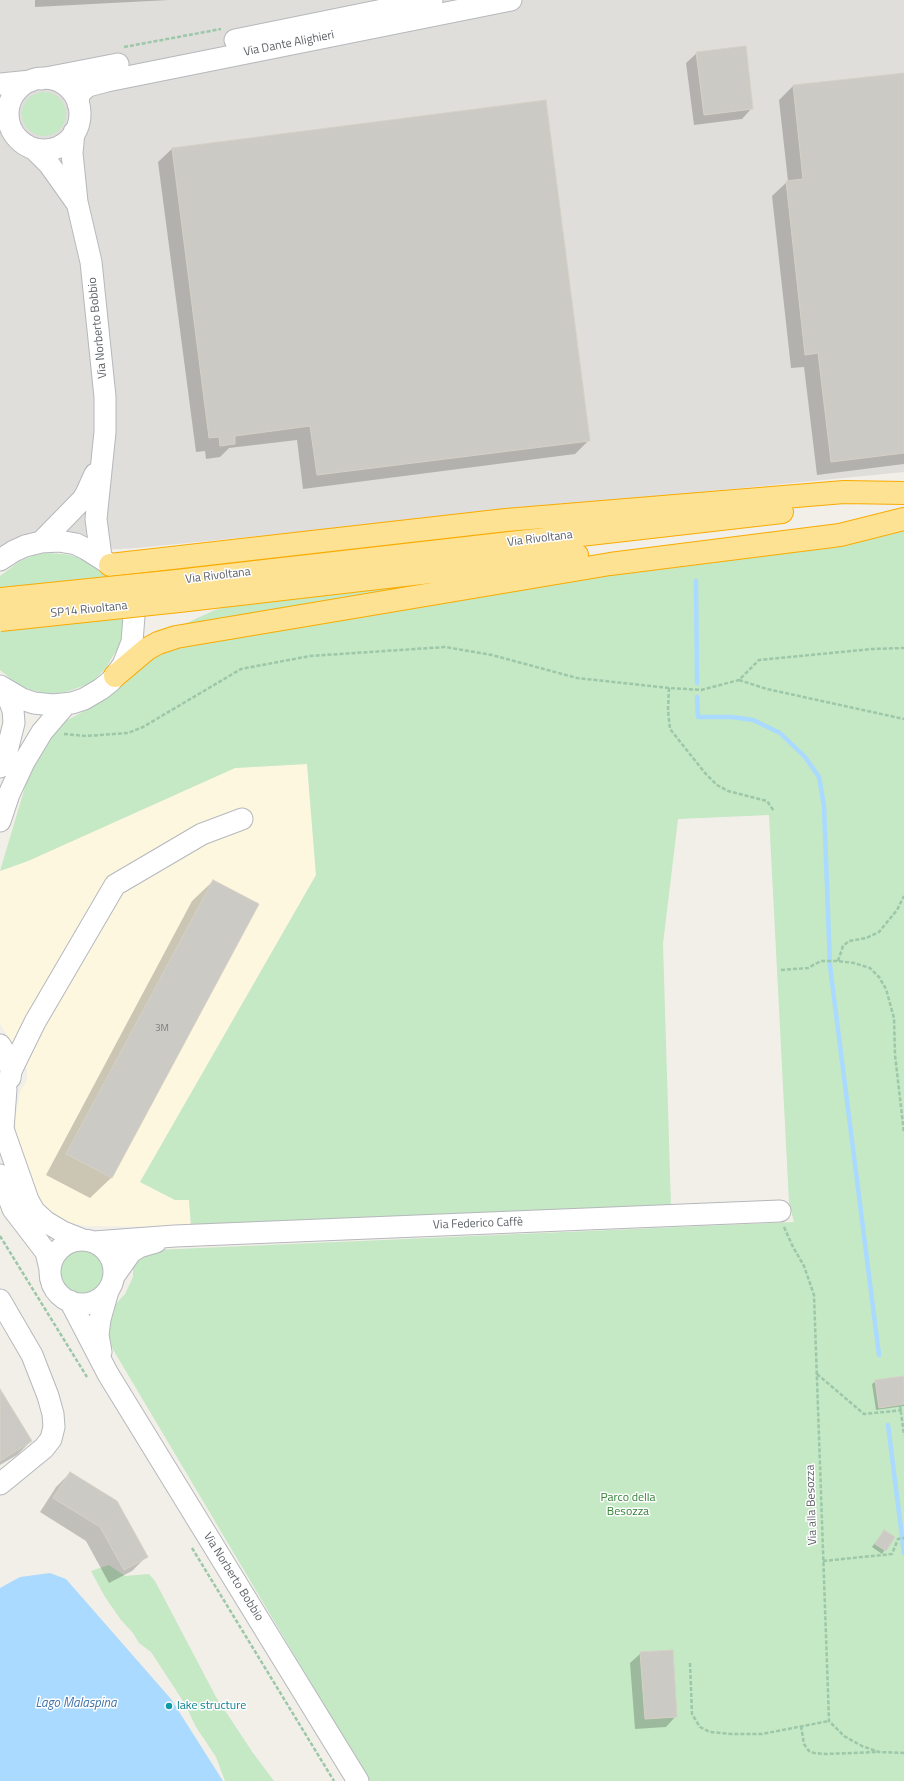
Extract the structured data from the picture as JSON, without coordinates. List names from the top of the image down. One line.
{"streets":{"highway":["Via Rivoltana","SP14 Rivoltana"],"street":["Via Dante Alighieri","Via Norberto Bobbio","Via Federico Caffè"],"path":["Via alla Besozza"]},"crossings":[["Via Dante Alighieri","Via Norberto Bobbio"],["Via Rivoltana","SP14 Rivoltana"],["Via Federico Caffè","Via alla Besozza"]],"water":["Lago Malaspina"],"parks":["Parco della Besozza"],"places":["lake structure"],"house_numbers":["3M"]}
